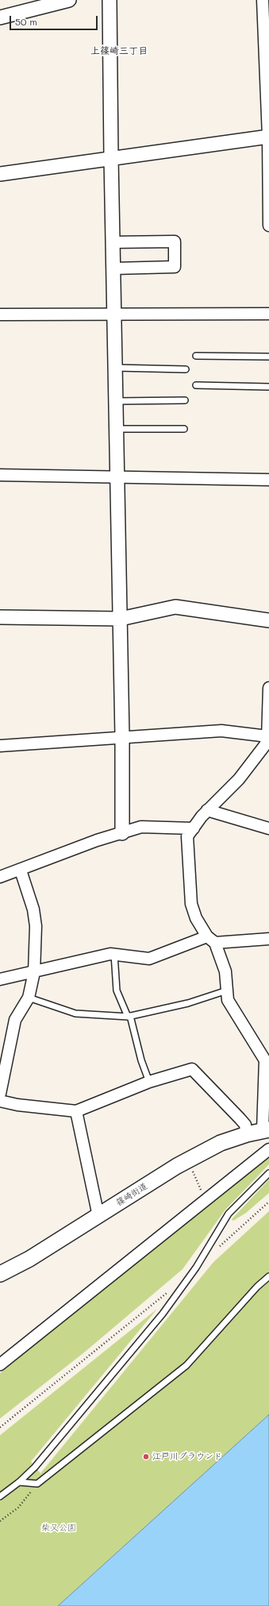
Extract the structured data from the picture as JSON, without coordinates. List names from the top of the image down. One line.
{"streets":{"main road":["篠崎街道"]},"districts":["上篠崎三丁目"],"parks":["柴又公園"],"places":["江戸川グラウンド"],"scale_bar":"50 m"}
